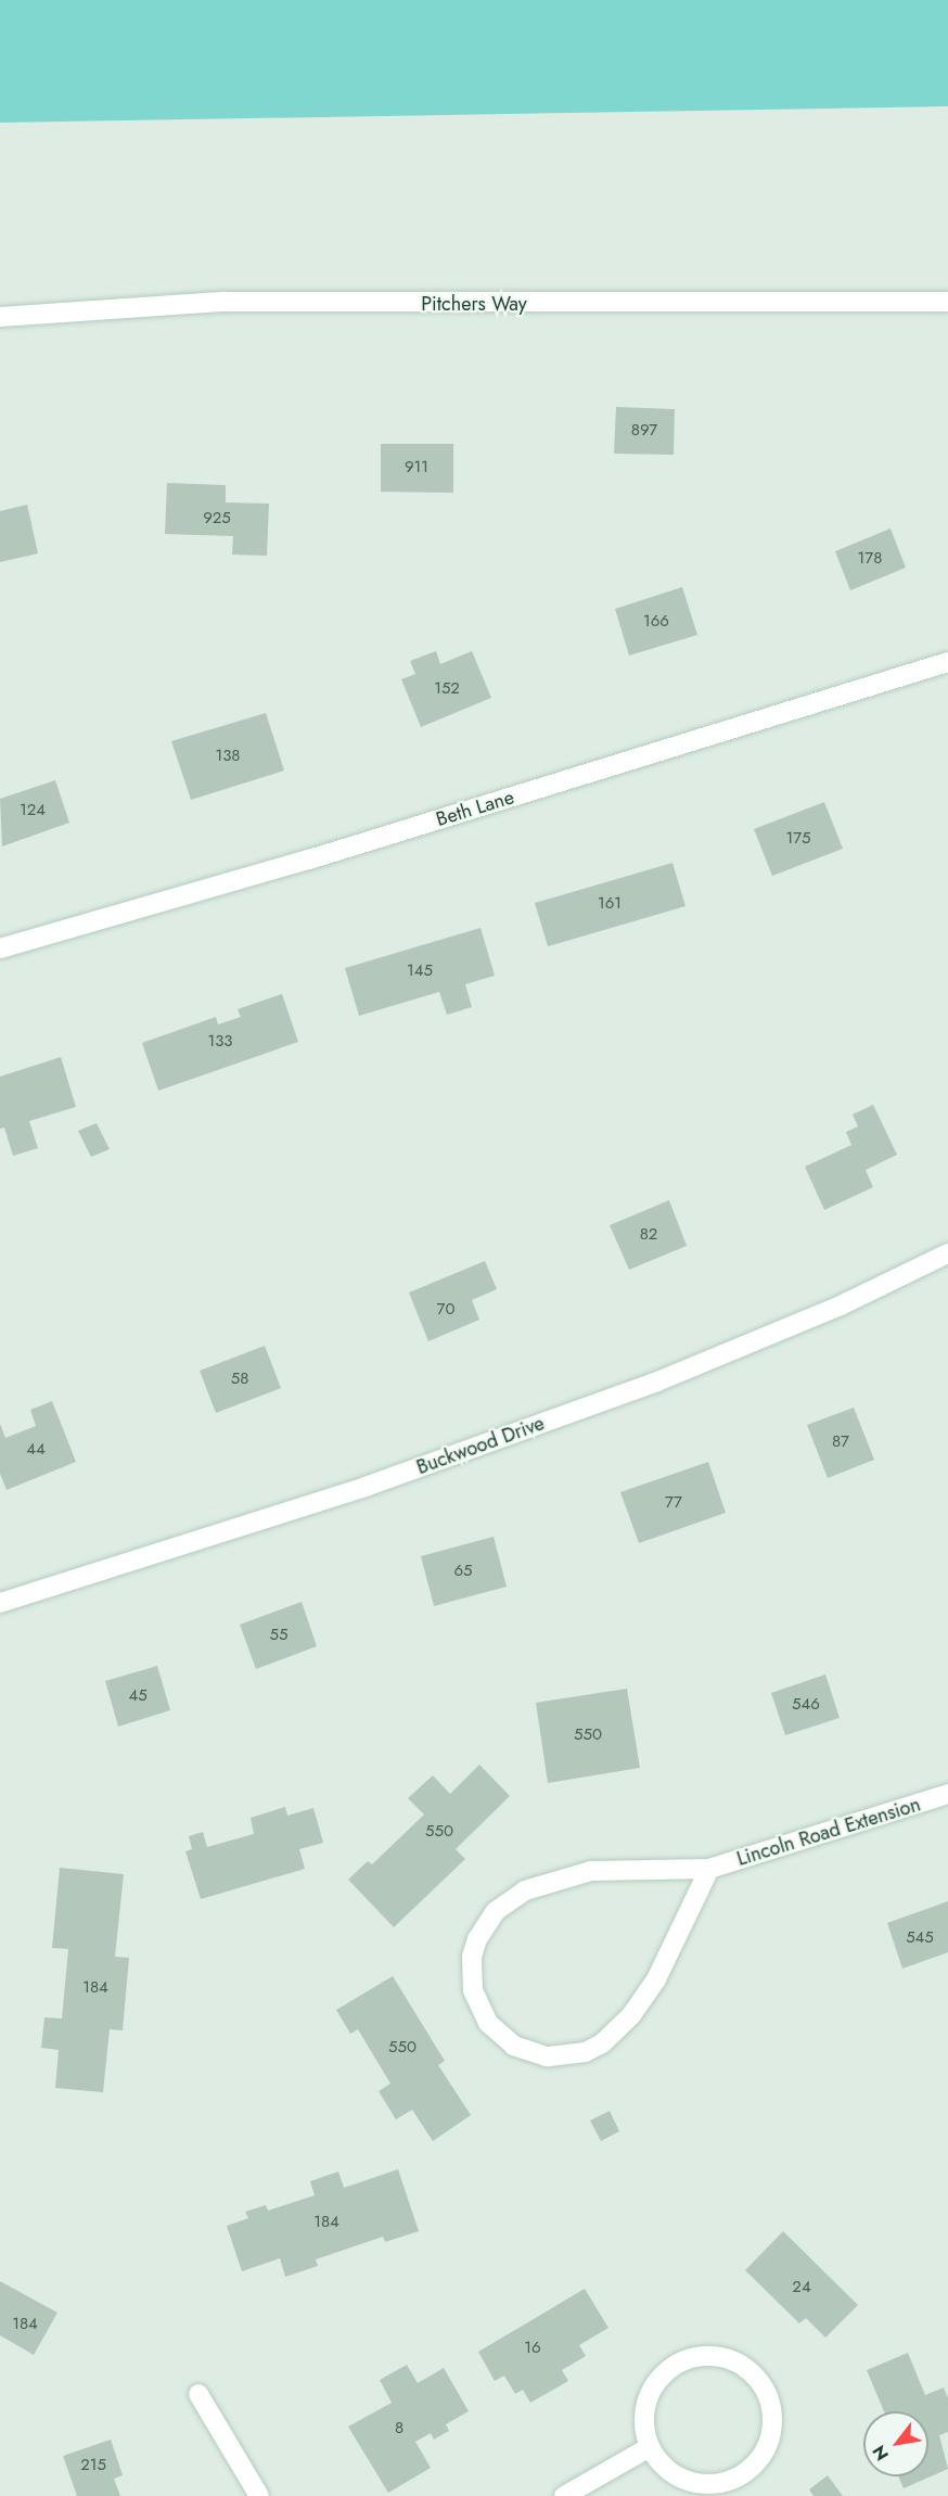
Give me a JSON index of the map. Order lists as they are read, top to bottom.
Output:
{
  "streets": {
    "street": [
      "Pitchers Way",
      "Beth Lane",
      "Buckwood Drive",
      "Lincoln Road Extension"
    ]
  },
  "house_numbers": [
    "897",
    "911",
    "925",
    "178",
    "166",
    "152",
    "138",
    "124",
    "175",
    "161",
    "145",
    "133",
    "82",
    "70",
    "58",
    "87",
    "44",
    "77",
    "65",
    "55",
    "45",
    "546",
    "550",
    "550",
    "545",
    "184",
    "550",
    "184",
    "24",
    "184",
    "16",
    "8",
    "215"
  ],
  "north": "bottom left"
}
